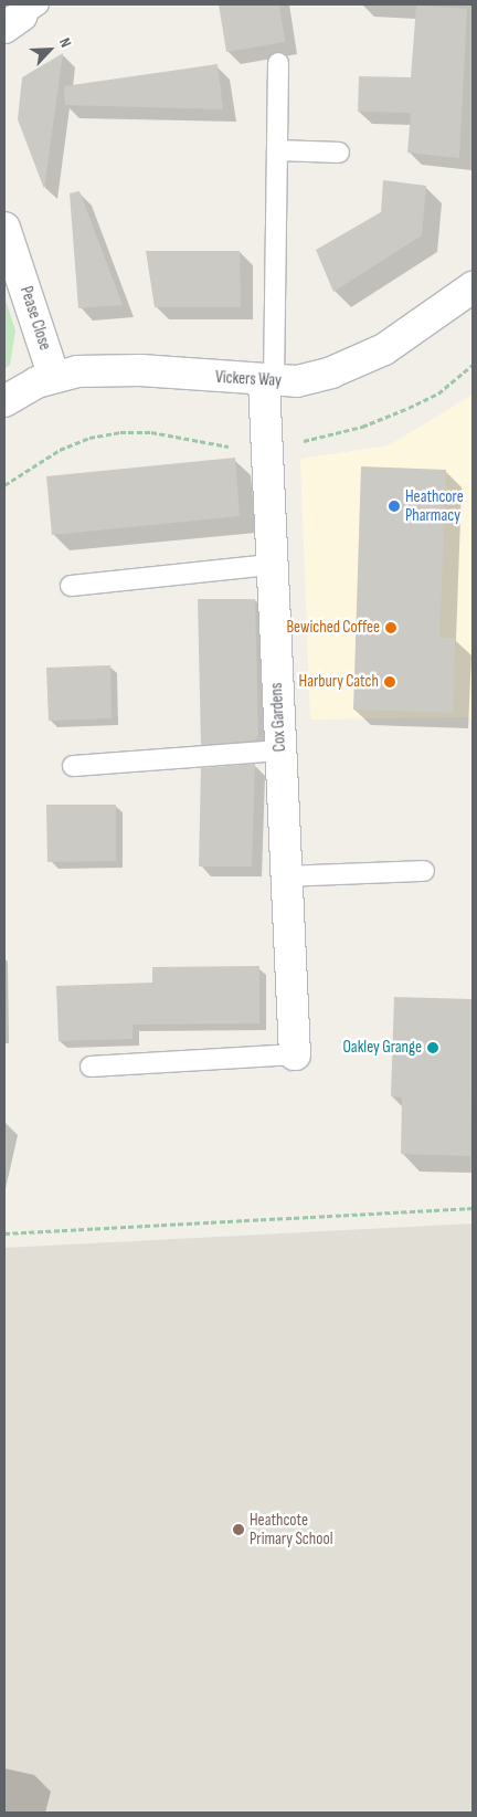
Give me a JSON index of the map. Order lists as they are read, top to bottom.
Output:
{
  "streets": {
    "street": ["Pease Close", "Vickers Way", "Cox Gardens"]
  },
  "crossings": [
    ["Pease Close", "Vickers Way"],
    ["Vickers Way", "Cox Gardens"]
  ],
  "places": [
    "Heathcore Pharmacy",
    "Bewiched Coffee",
    "Harbury Catch",
    "Oakley Grange",
    "Heathcote Primary School"
  ],
  "north": "top right"
}
